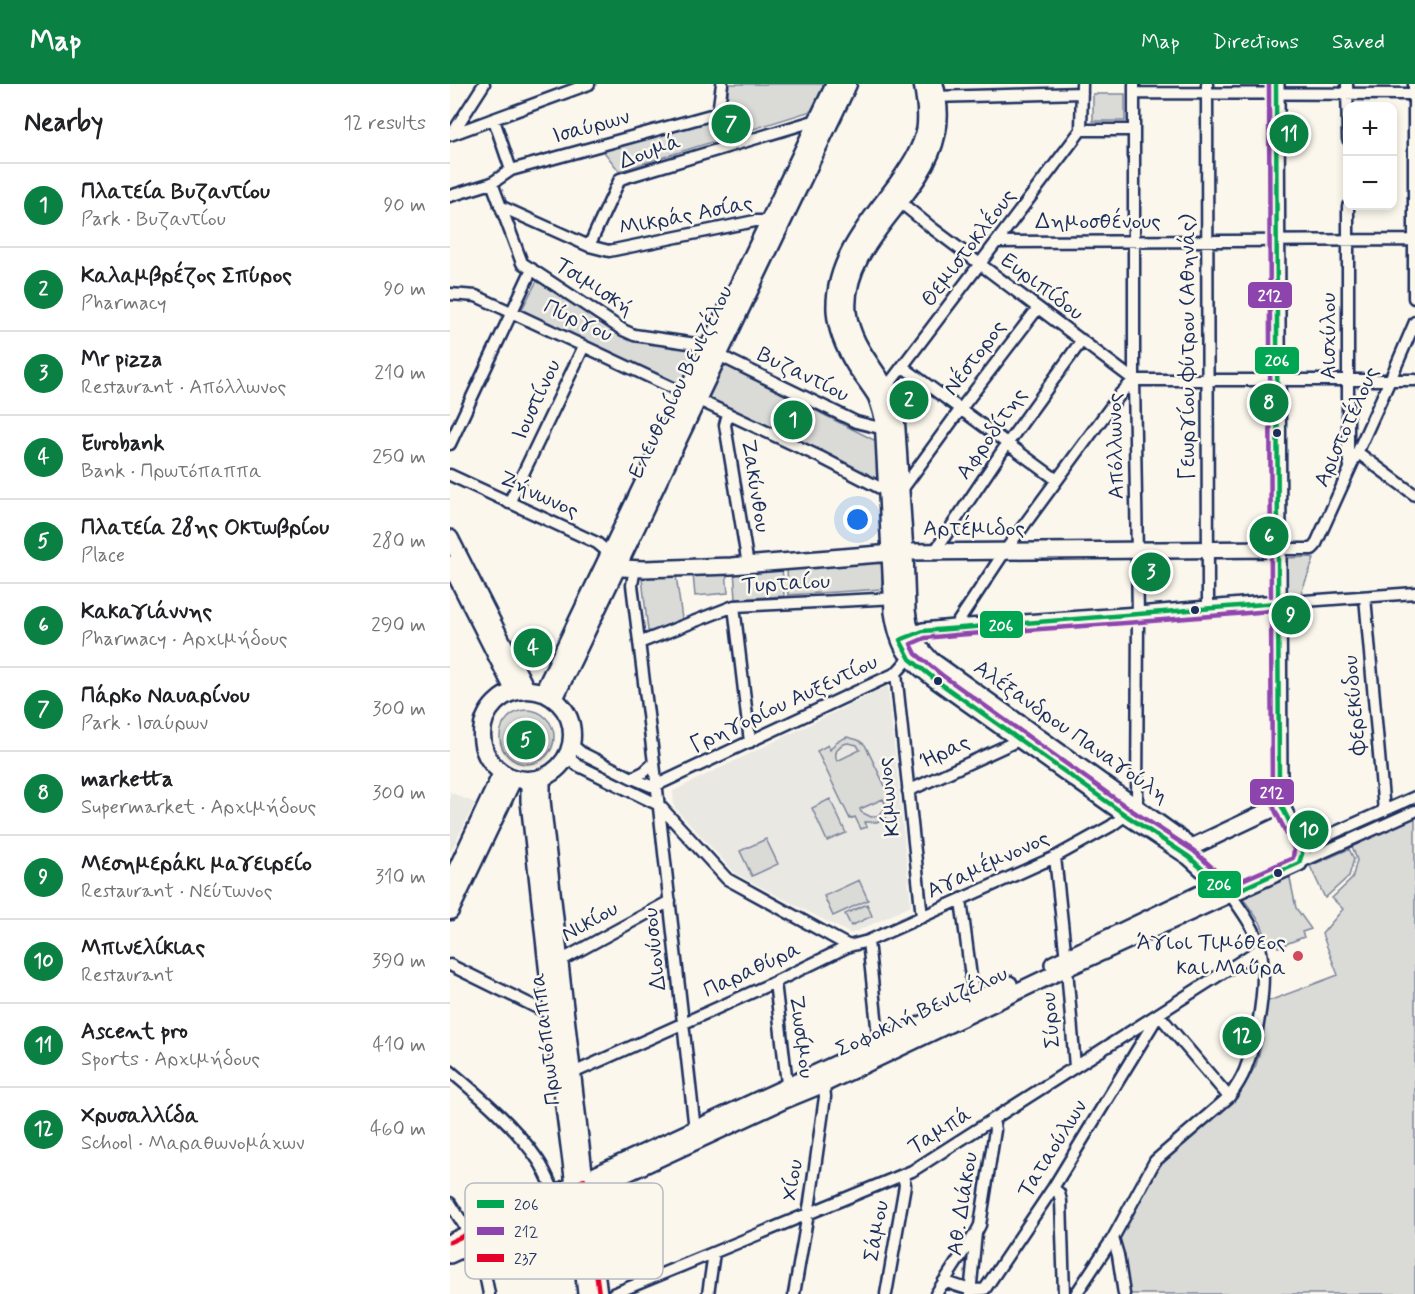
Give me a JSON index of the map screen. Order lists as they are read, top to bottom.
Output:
{
  "streets": {
    "main road": ["Ελευθερίου Βενιζέλου"],
    "street": [
      "Ισαύρων",
      "Δουμά",
      "Μικράς Ασίας",
      "Δημοσθένους",
      "Θεμιστοκλέους",
      "Τσιμισκή",
      "Ευριπίδου",
      "Πύργου",
      "Αισχύλου",
      "Γεωργίου Φύτρου (Αθηνάς)",
      "Νέστορος",
      "Βυζαντίου",
      "Ιουστίνου",
      "Αριστοτέλους",
      "Αφροδίτης",
      "Απόλλωνος",
      "Ζακύνθου",
      "Ζήνωνος",
      "Αρτέμιδος",
      "Τυρταίου",
      "Γρηγορίου Αυξεντίου",
      "Φερεκύδου",
      "Αλέξανδρου Παναγούλη",
      "Ήρας",
      "Κίμωνος",
      "Αγαμέμνονος",
      "Νικίου",
      "Διονύσου",
      "Παραθύρα",
      "Σοφοκλή Βενιζέλου",
      "Σύρου",
      "Ζωσίμου",
      "Πρωτόπαππα",
      "Ταμπά",
      "Ταταούλων",
      "Χίου",
      "Αθ. Διάκου",
      "Σάμου"
    ]
  },
  "crossings": [
    ["Δουμά", "Μικράς Ασίας"],
    ["Δουμά", "Ελευθερίου Βενιζέλου"],
    ["Μικράς Ασίας", "Ελευθερίου Βενιζέλου"],
    ["Δημοσθένους", "Θεμιστοκλέους"],
    ["Δημοσθένους", "Αισχύλου"],
    ["Δημοσθένους", "Γεωργίου Φύτρου (Αθηνάς)"],
    ["Δημοσθένους", "Απόλλωνος"],
    ["Θεμιστοκλέους", "Ευριπίδου"],
    ["Θεμιστοκλέους", "Αλέξανδρου Παναγούλη"],
    ["Τσιμισκή", "Βυζαντίου"],
    ["Τσιμισκή", "Ελευθερίου Βενιζέλου"],
    ["Ευριπίδου", "Νέστορος"],
    ["Ευριπίδου", "Αφροδίτης"],
    ["Ευριπίδου", "Απόλλωνος"],
    ["Ευριπίδου", "Αλέξανδρου Παναγούλη"],
    ["Πύργου", "Ελευθερίου Βενιζέλου"],
    ["Πύργου", "Ιουστίνου"],
    ["Αισχύλου", "Αριστοτέλους"],
    ["Γεωργίου Φύτρου (Αθηνάς)", "Αρτέμιδος"],
    ["Νέστορος", "Αλέξανδρου Παναγούλη"],
    ["Βυζαντίου", "Ελευθερίου Βενιζέλου"],
    ["Βυζαντίου", "Αλέξανδρου Παναγούλη"],
    ["Ελευθερίου Βενιζέλου", "Ζήνωνος"],
    ["Ελευθερίου Βενιζέλου", "Αρτέμιδος"],
    ["Ελευθερίου Βενιζέλου", "Διονύσου"],
    ["Ελευθερίου Βενιζέλου", "Πρωτόπαππα"],
    ["Ιουστίνου", "Ζήνωνος"],
    ["Αριστοτέλους", "Αρτέμιδος"],
    ["Αφροδίτης", "Αρτέμιδος"],
    ["Απόλλωνος", "Αρτέμιδος"],
    ["Απόλλωνος", "Αλέξανδρου Παναγούλη"],
    ["Απόλλωνος", "Αγαμέμνονος"],
    ["Ζακύνθου", "Αρτέμιδος"],
    ["Ζήνωνος", "Αρτέμιδος"],
    ["Ζήνωνος", "Διονύσου"],
    ["Αρτέμιδος", "Αλέξανδρου Παναγούλη"],
    ["Αρτέμιδος", "Διονύσου"],
    ["Τυρταίου", "Αλέξανδρου Παναγούλη"],
    ["Τυρταίου", "Διονύσου"],
    ["Γρηγορίου Αυξεντίου", "Αλέξανδρου Παναγούλη"],
    ["Γρηγορίου Αυξεντίου", "Κίμωνος"],
    ["Γρηγορίου Αυξεντίου", "Διονύσου"],
    ["Αλέξανδρου Παναγούλη", "Ήρας"],
    ["Αλέξανδρου Παναγούλη", "Αγαμέμνονος"],
    ["Αλέξανδρου Παναγούλη", "Σοφοκλή Βενιζέλου"],
    ["Ήρας", "Κίμωνος"],
    ["Κίμωνος", "Αγαμέμνονος"],
    ["Αγαμέμνονος", "Παραθύρα"],
    ["Αγαμέμνονος", "Σύρου"],
    ["Νικίου", "Διονύσου"],
    ["Νικίου", "Πρωτόπαππα"],
    ["Διονύσου", "Παραθύρα"],
    ["Διονύσου", "Σοφοκλή Βενιζέλου"],
    ["Παραθύρα", "Ζωσίμου"],
    ["Παραθύρα", "Πρωτόπαππα"],
    ["Σοφοκλή Βενιζέλου", "Σύρου"],
    ["Σοφοκλή Βενιζέλου", "Ζωσίμου"],
    ["Σοφοκλή Βενιζέλου", "Χίου"],
    ["Σύρου", "Ταμπά"],
    ["Ταμπά", "Ταταούλων"],
    ["Ταμπά", "Χίου"],
    ["Ταμπά", "Αθ. Διάκου"],
    ["Ταμπά", "Σάμου"],
    ["Ταταούλων", "Αθ. Διάκου"]
  ],
  "places": ["Άγιοι Τιμόθεος και Μαύρα"],
  "lines": ["transit line 206", "transit line 212", "transit line 237"],
  "legend": ["206", "212", "237"],
  "page": {
    "header": "Map",
    "nav": ["Map", "Directions", "Saved"],
    "heading": ["Nearby", "12 results"],
    "map_buttons": ["+", "−"],
    "pins": [
      "7",
      "11",
      "2",
      "8",
      "1",
      "6",
      "3",
      "9",
      "4",
      "5",
      "10",
      "12"
    ],
    "list": [
      {
        "mark": "1",
        "name": "Πλατεία Βυζαντίου",
        "note": "Park · Βυζαντίου",
        "value": "90 m"
      },
      {
        "mark": "2",
        "name": "Καλαμβρέζος Σπύρος",
        "note": "Pharmacy",
        "value": "90 m"
      },
      {
        "mark": "3",
        "name": "Mr pizza",
        "note": "Restaurant · Απόλλωνος",
        "value": "210 m"
      },
      {
        "mark": "4",
        "name": "Eurobank",
        "note": "Bank · Πρωτόπαππα",
        "value": "250 m"
      },
      {
        "mark": "5",
        "name": "Πλατεία 28ης Οκτωβρίου",
        "note": "Place",
        "value": "280 m"
      },
      {
        "mark": "6",
        "name": "Κακαγιάννης",
        "note": "Pharmacy · Αρχιμήδους",
        "value": "290 m"
      },
      {
        "mark": "7",
        "name": "Πάρκο Ναυαρίνου",
        "note": "Park · Ισαύρων",
        "value": "300 m"
      },
      {
        "mark": "8",
        "name": "marketta",
        "note": "Supermarket · Αρχιμήδους",
        "value": "300 m"
      },
      {
        "mark": "9",
        "name": "Μεσημεράκι μαγειρείο",
        "note": "Restaurant · Νεύτωνος",
        "value": "310 m"
      },
      {
        "mark": "10",
        "name": "Μπινελίκιας",
        "note": "Restaurant",
        "value": "390 m"
      },
      {
        "mark": "11",
        "name": "Ascent pro",
        "note": "Sports · Αρχιμήδους",
        "value": "410 m"
      },
      {
        "mark": "12",
        "name": "Χρυσαλλίδα",
        "note": "School · Μαραθωνομάχων",
        "value": "460 m"
      }
    ]
  }
}
